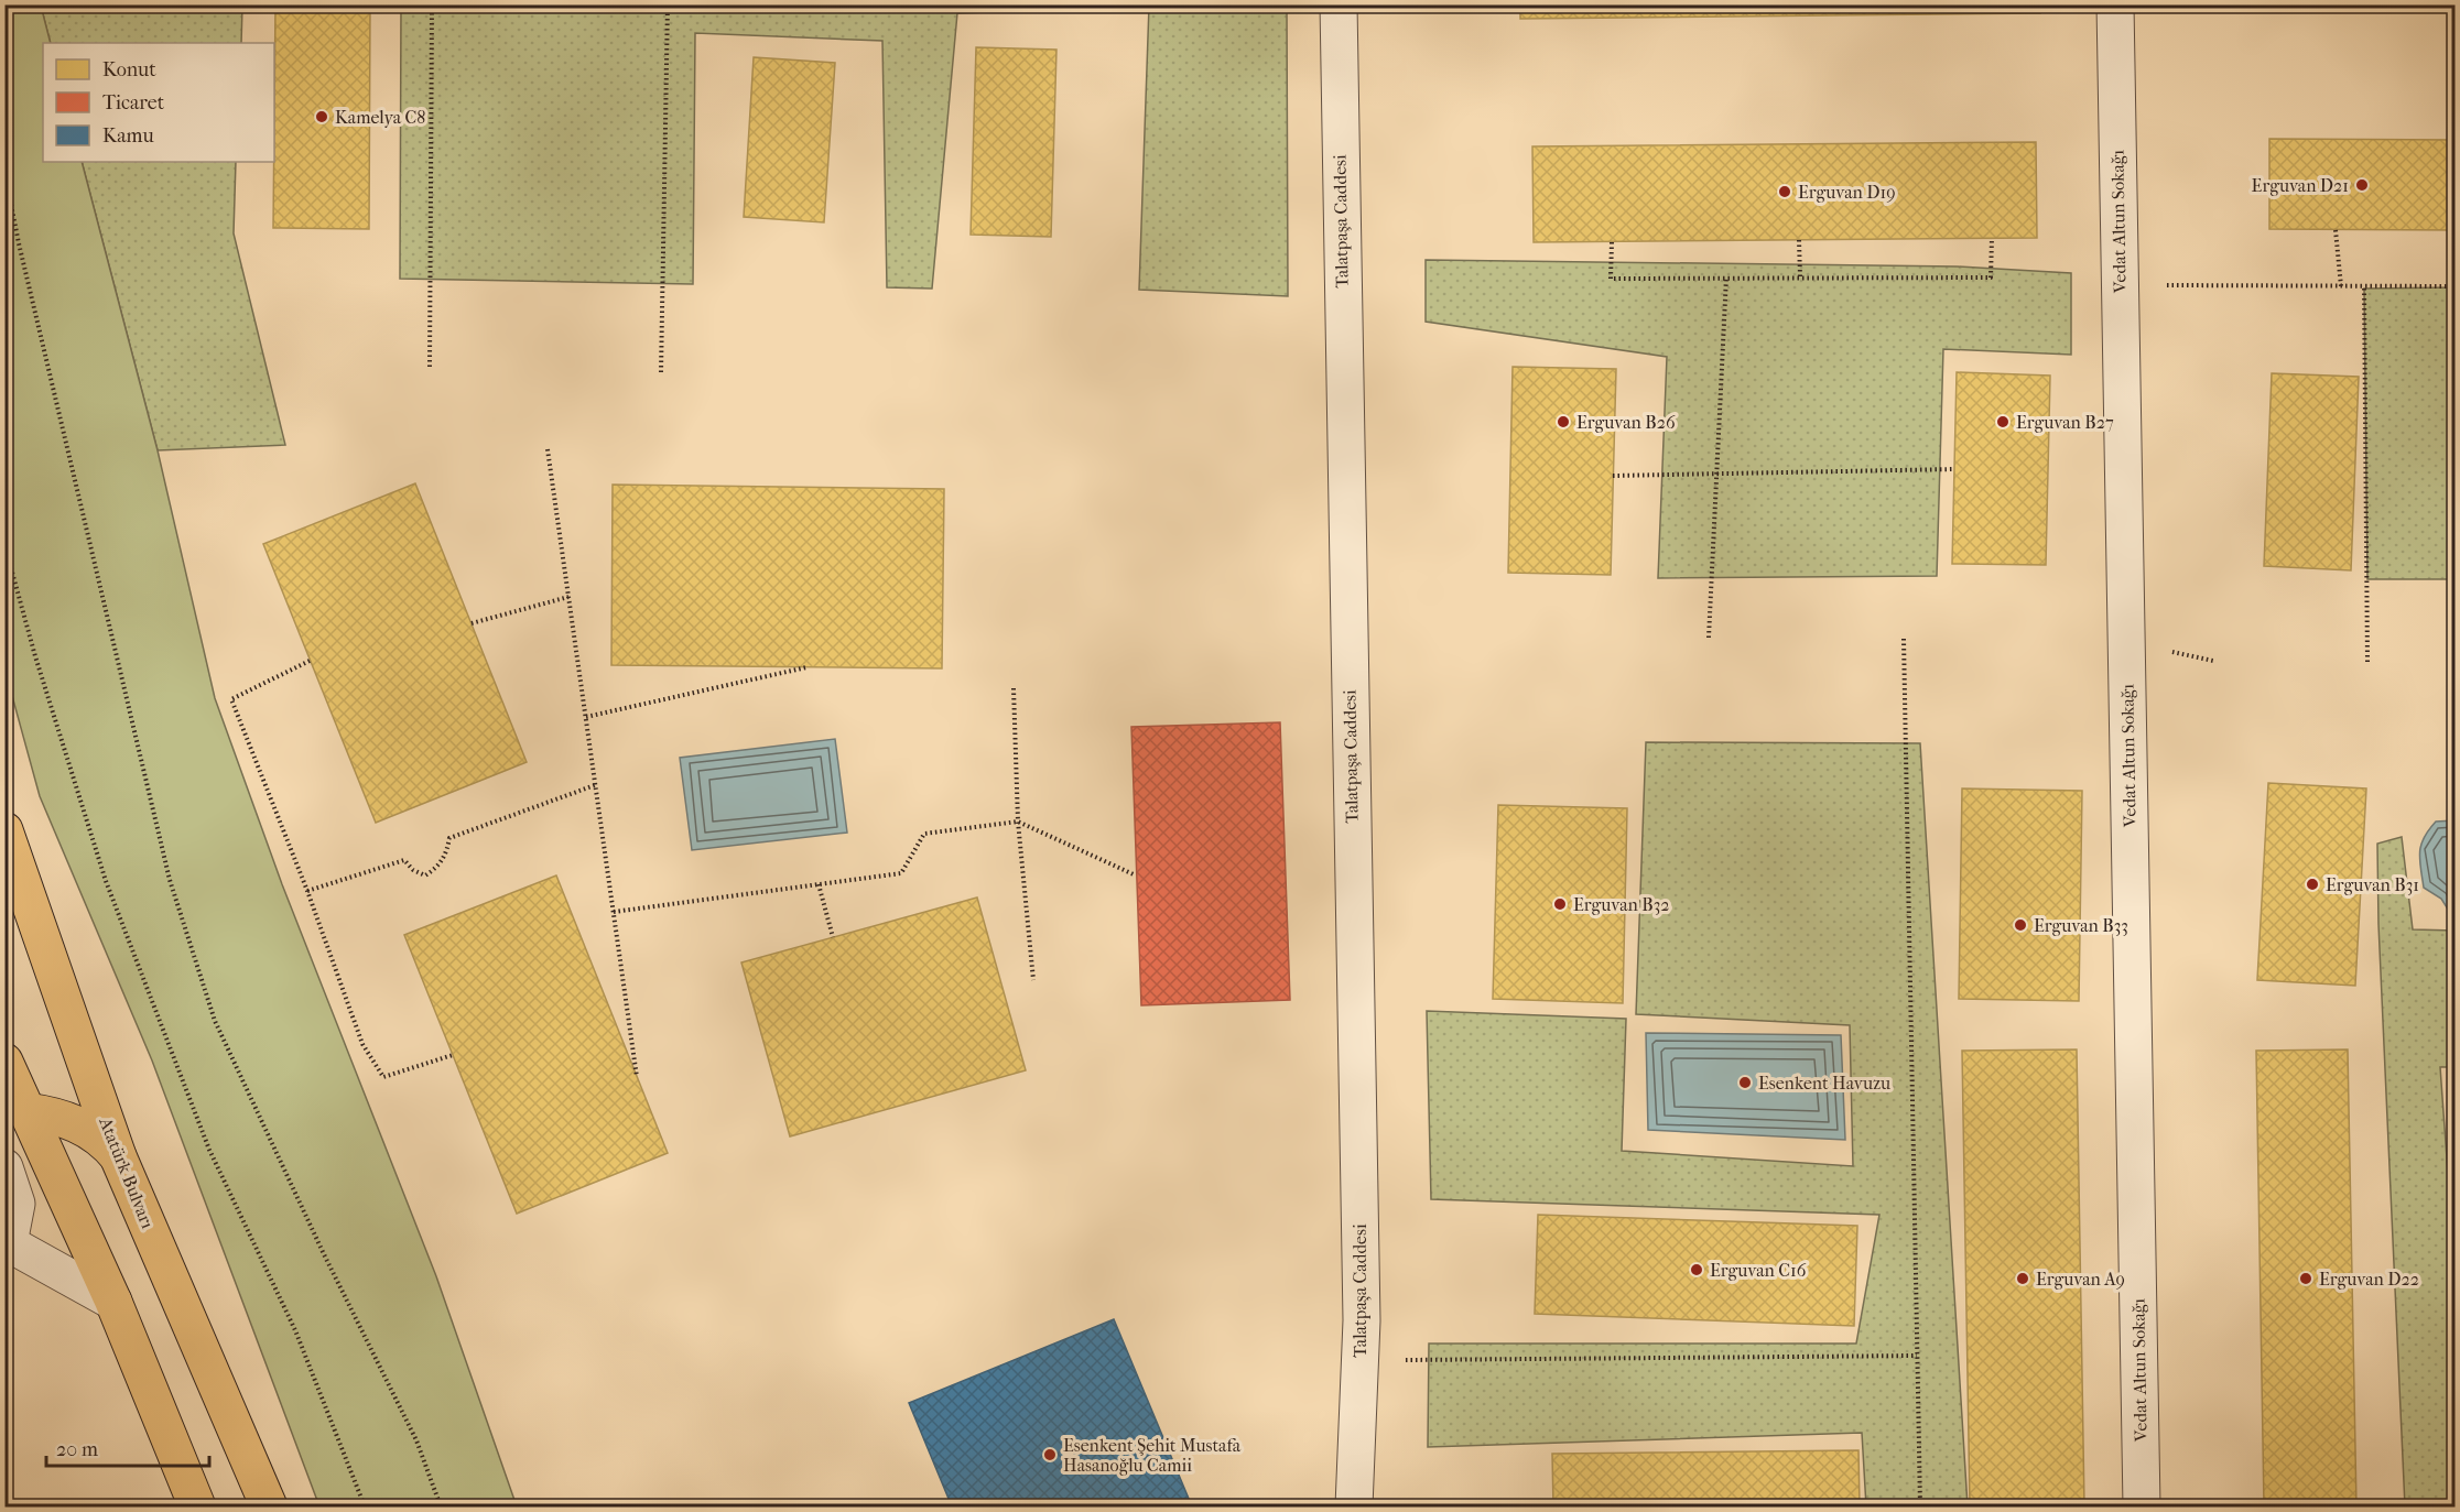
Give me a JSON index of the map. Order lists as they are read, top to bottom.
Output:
{
  "streets": {
    "main road": ["Atatürk Bulvarı"],
    "street": ["Talatpaşa Caddesi", "Vedat Altun Sokağı"]
  },
  "places": [
    "Kamelya C8",
    "Erguvan D21",
    "Erguvan D19",
    "Erguvan B26",
    "Erguvan B27",
    "Erguvan B31",
    "Erguvan B32",
    "Erguvan B33",
    "Esenkent Havuzu",
    "Erguvan C16",
    "Erguvan A9",
    "Erguvan D22",
    "Esenkent Şehit Mustafa Hasanoğlu Camii"
  ],
  "legend": ["Konut", "Ticaret", "Kamu"],
  "scale_bar": "20 m"
}
